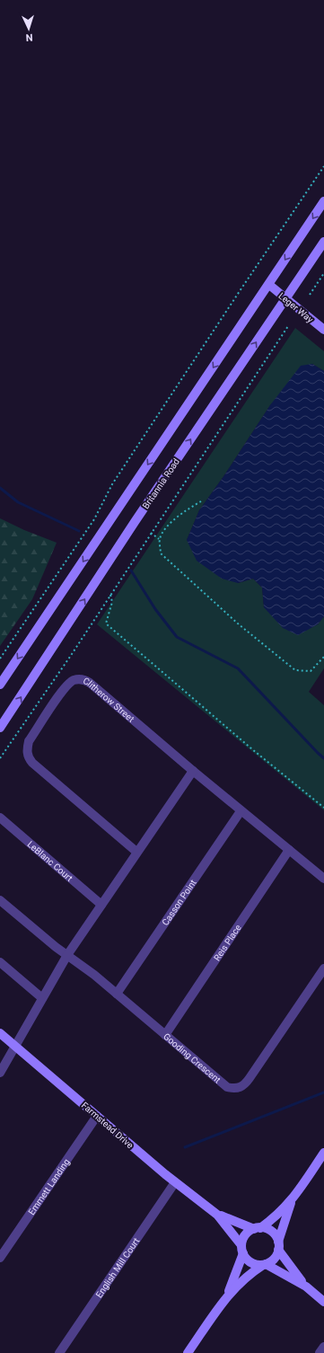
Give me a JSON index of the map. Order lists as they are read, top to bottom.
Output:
{
  "streets": {
    "main road": ["Leger Way", "Britannia Road", "Farmstead Drive"],
    "street": [
      "Clitherow Street",
      "LeBlanc Court",
      "Casson Point",
      "Reis Place",
      "Gooding Crescent",
      "Emmett Landing",
      "English Mill Court"
    ]
  },
  "crossings": [
    ["Leger Way", "Britannia Road"],
    ["Clitherow Street", "Casson Point"],
    ["Clitherow Street", "Reis Place"],
    ["Casson Point", "Gooding Crescent"],
    ["Reis Place", "Gooding Crescent"],
    ["Farmstead Drive", "Emmett Landing"],
    ["Farmstead Drive", "English Mill Court"]
  ],
  "north": "bottom"
}
